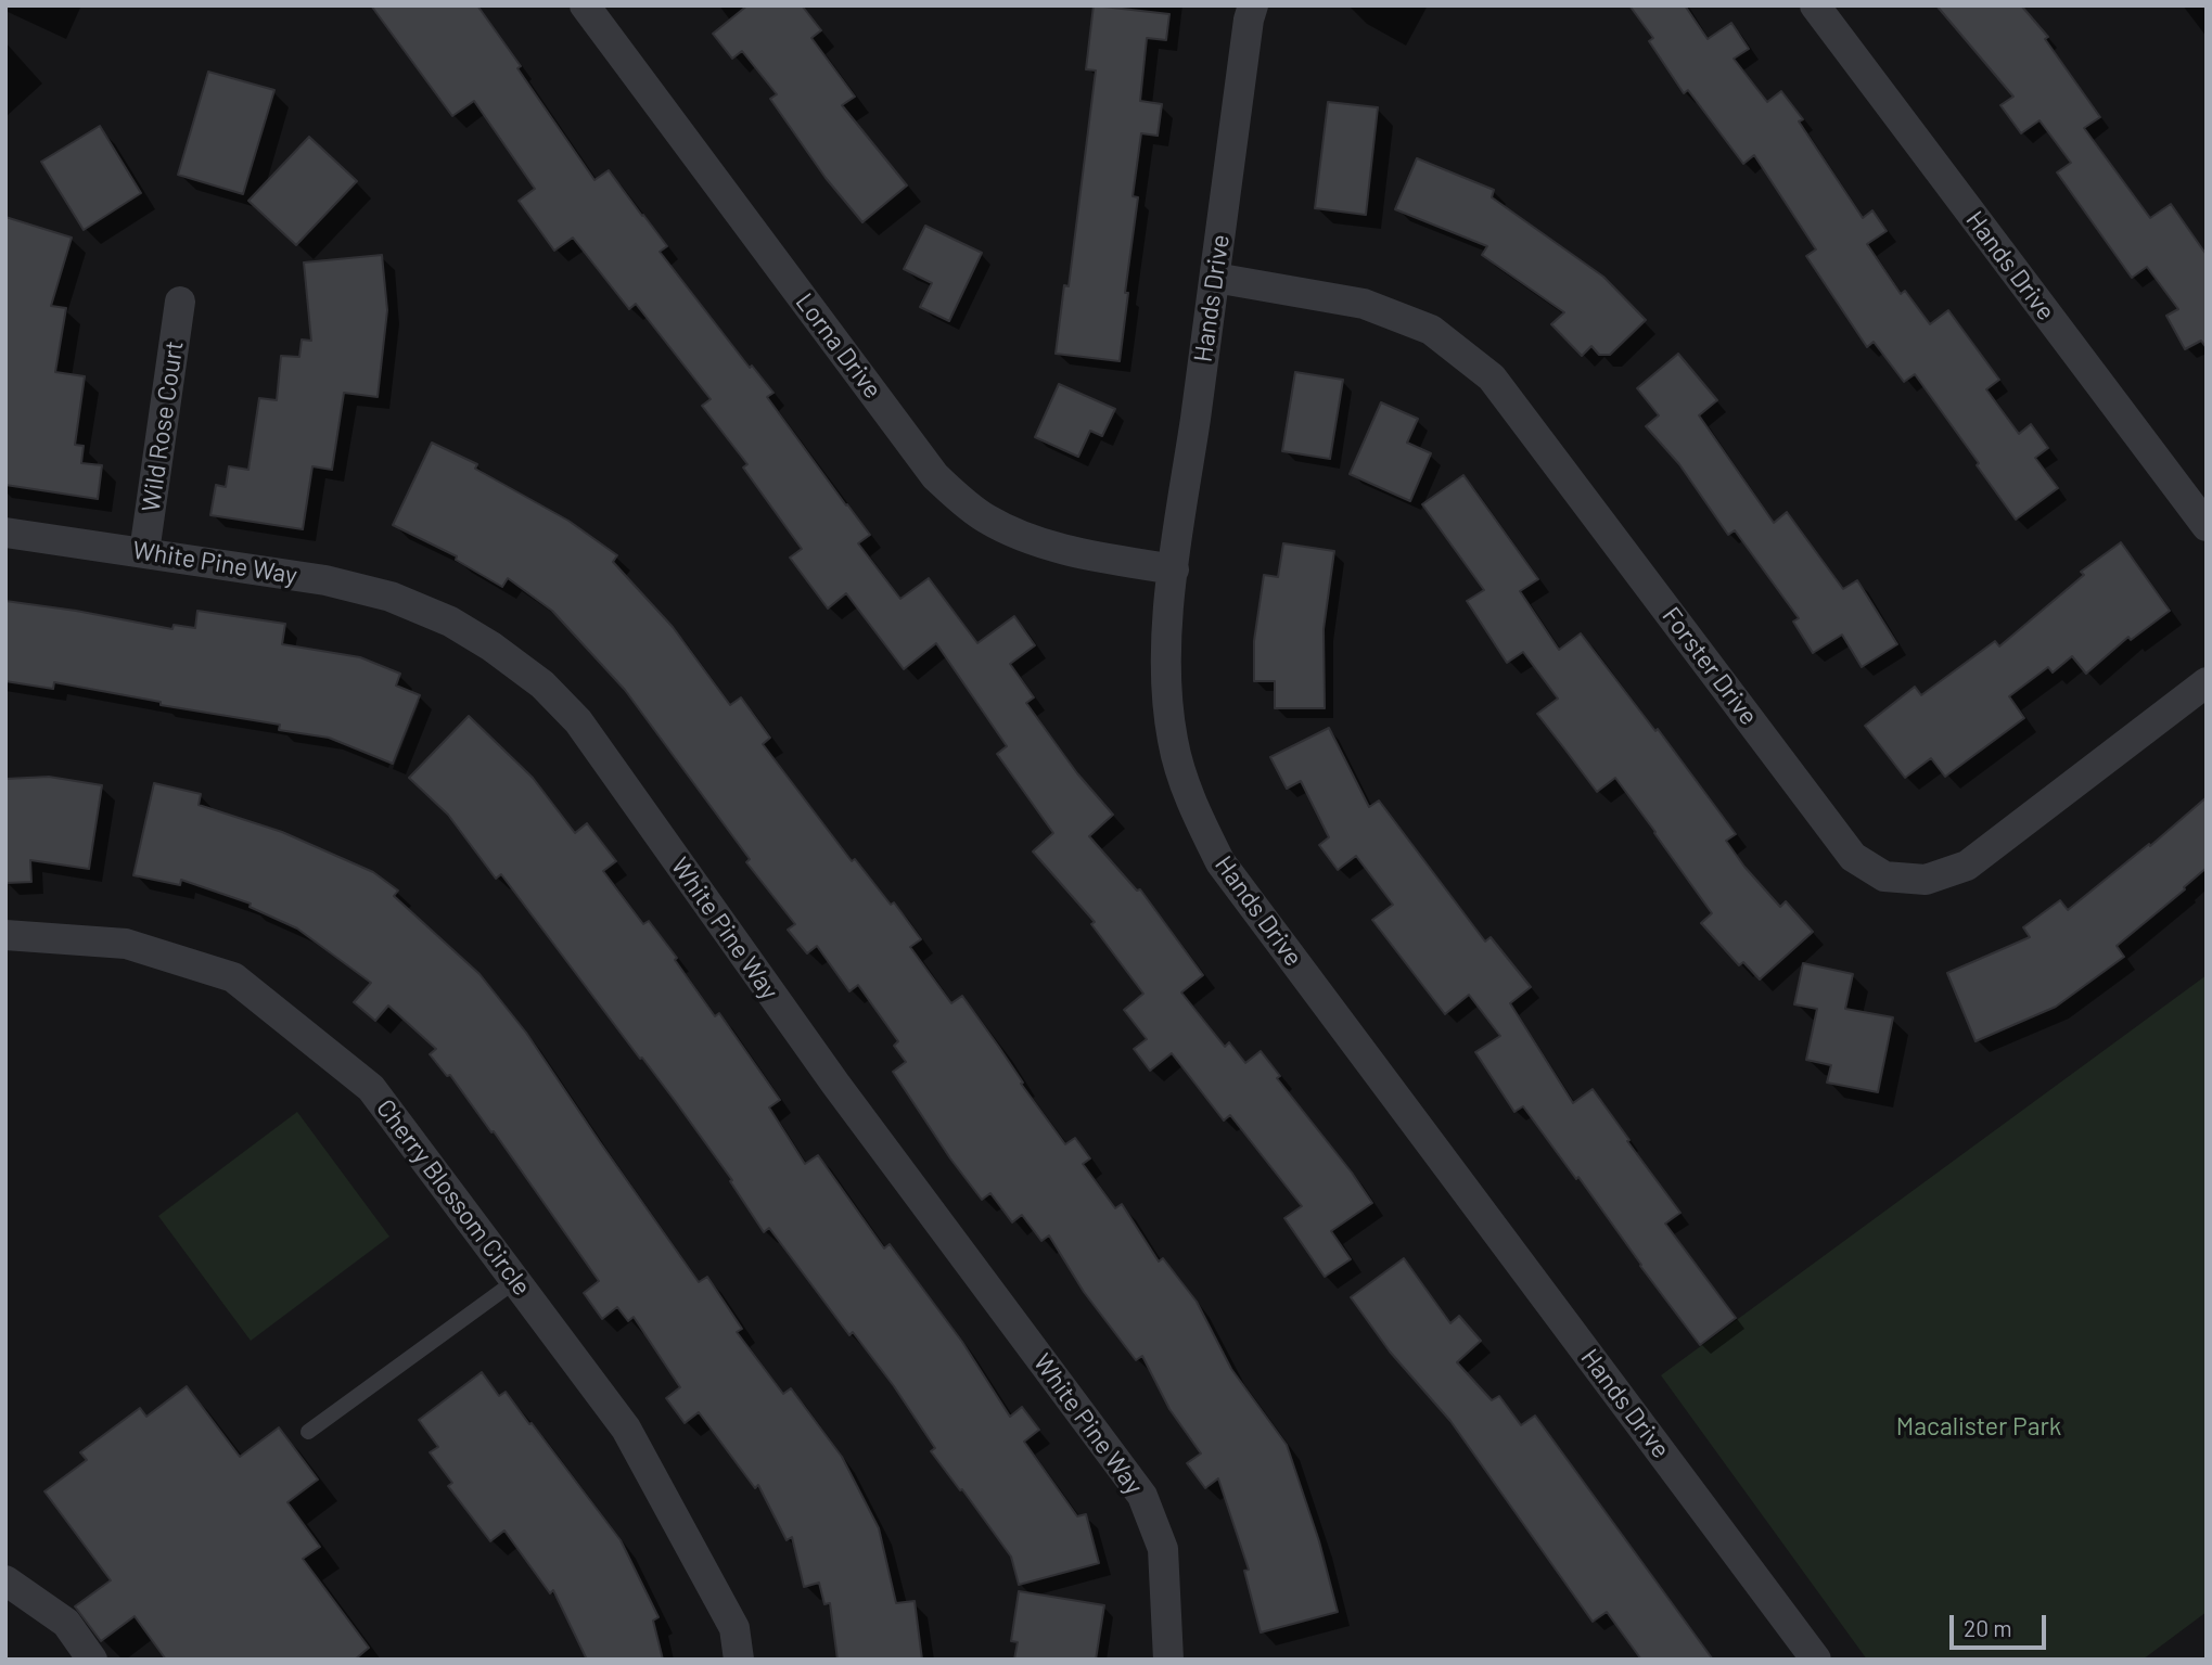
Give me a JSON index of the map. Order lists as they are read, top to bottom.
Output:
{
  "streets": {
    "street": [
      "Hands Drive",
      "Lorna Drive",
      "Wild Rose Court",
      "White Pine Way",
      "Forster Drive",
      "Cherry Blossom Circle"
    ]
  },
  "crossings": [
    ["Hands Drive", "Lorna Drive"],
    ["Hands Drive", "Forster Drive"],
    ["Wild Rose Court", "White Pine Way"]
  ],
  "parks": ["Macalister Park"],
  "scale_bar": "20 m"
}
